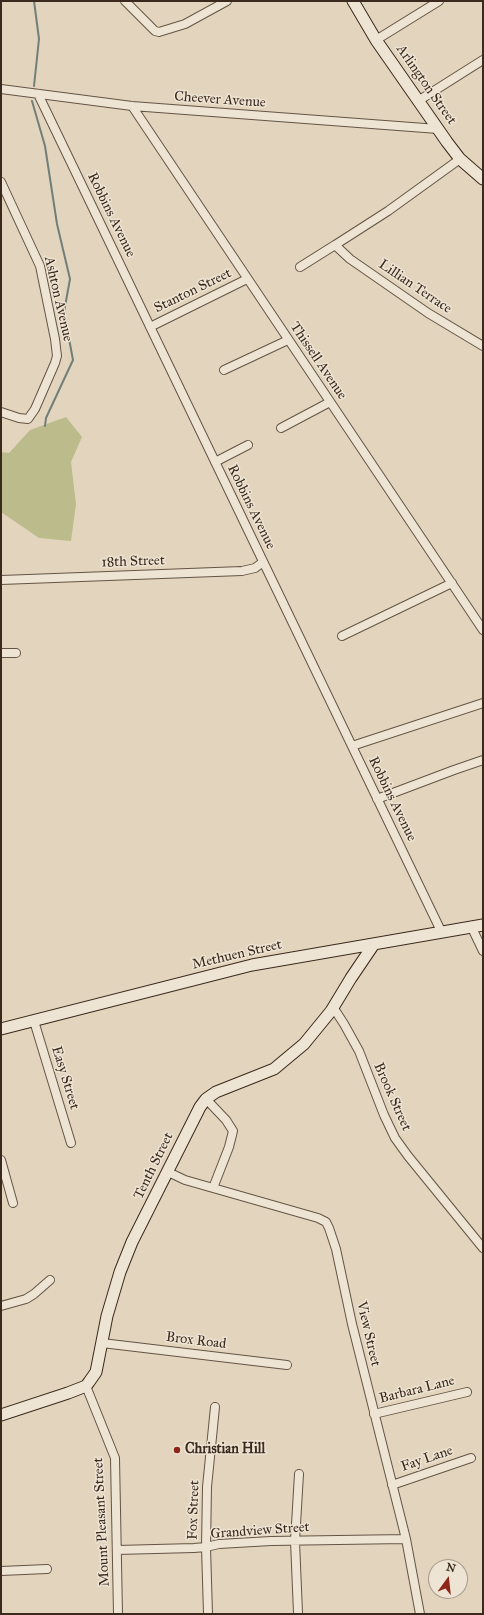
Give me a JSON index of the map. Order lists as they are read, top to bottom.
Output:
{
  "streets": {
    "street": [
      "Arlington Street",
      "Cheever Avenue",
      "Robbins Avenue",
      "Lillian Terrace",
      "Stanton Street",
      "Ashton Avenue",
      "Thissell Avenue",
      "18th Street",
      "Methuen Street",
      "Easy Street",
      "Brook Street",
      "Tenth Street",
      "View Street",
      "Brox Road",
      "Barbara Lane",
      "Fay Lane",
      "Fox Street",
      "Mount Pleasant Street",
      "Grandview Street"
    ]
  },
  "crossings": [
    ["Arlington Street", "Cheever Avenue"],
    ["Cheever Avenue", "Robbins Avenue"],
    ["Cheever Avenue", "Thissell Avenue"],
    ["Robbins Avenue", "Stanton Street"],
    ["Robbins Avenue", "18th Street"],
    ["Robbins Avenue", "Methuen Street"],
    ["Stanton Street", "Thissell Avenue"],
    ["Methuen Street", "Easy Street"],
    ["Methuen Street", "Tenth Street"],
    ["Brook Street", "Tenth Street"],
    ["Tenth Street", "View Street"],
    ["Tenth Street", "Brox Road"],
    ["Tenth Street", "Mount Pleasant Street"],
    ["View Street", "Barbara Lane"],
    ["View Street", "Fay Lane"],
    ["View Street", "Grandview Street"],
    ["Fox Street", "Grandview Street"],
    ["Mount Pleasant Street", "Grandview Street"]
  ],
  "places": ["Christian Hill"],
  "north": "top"
}
